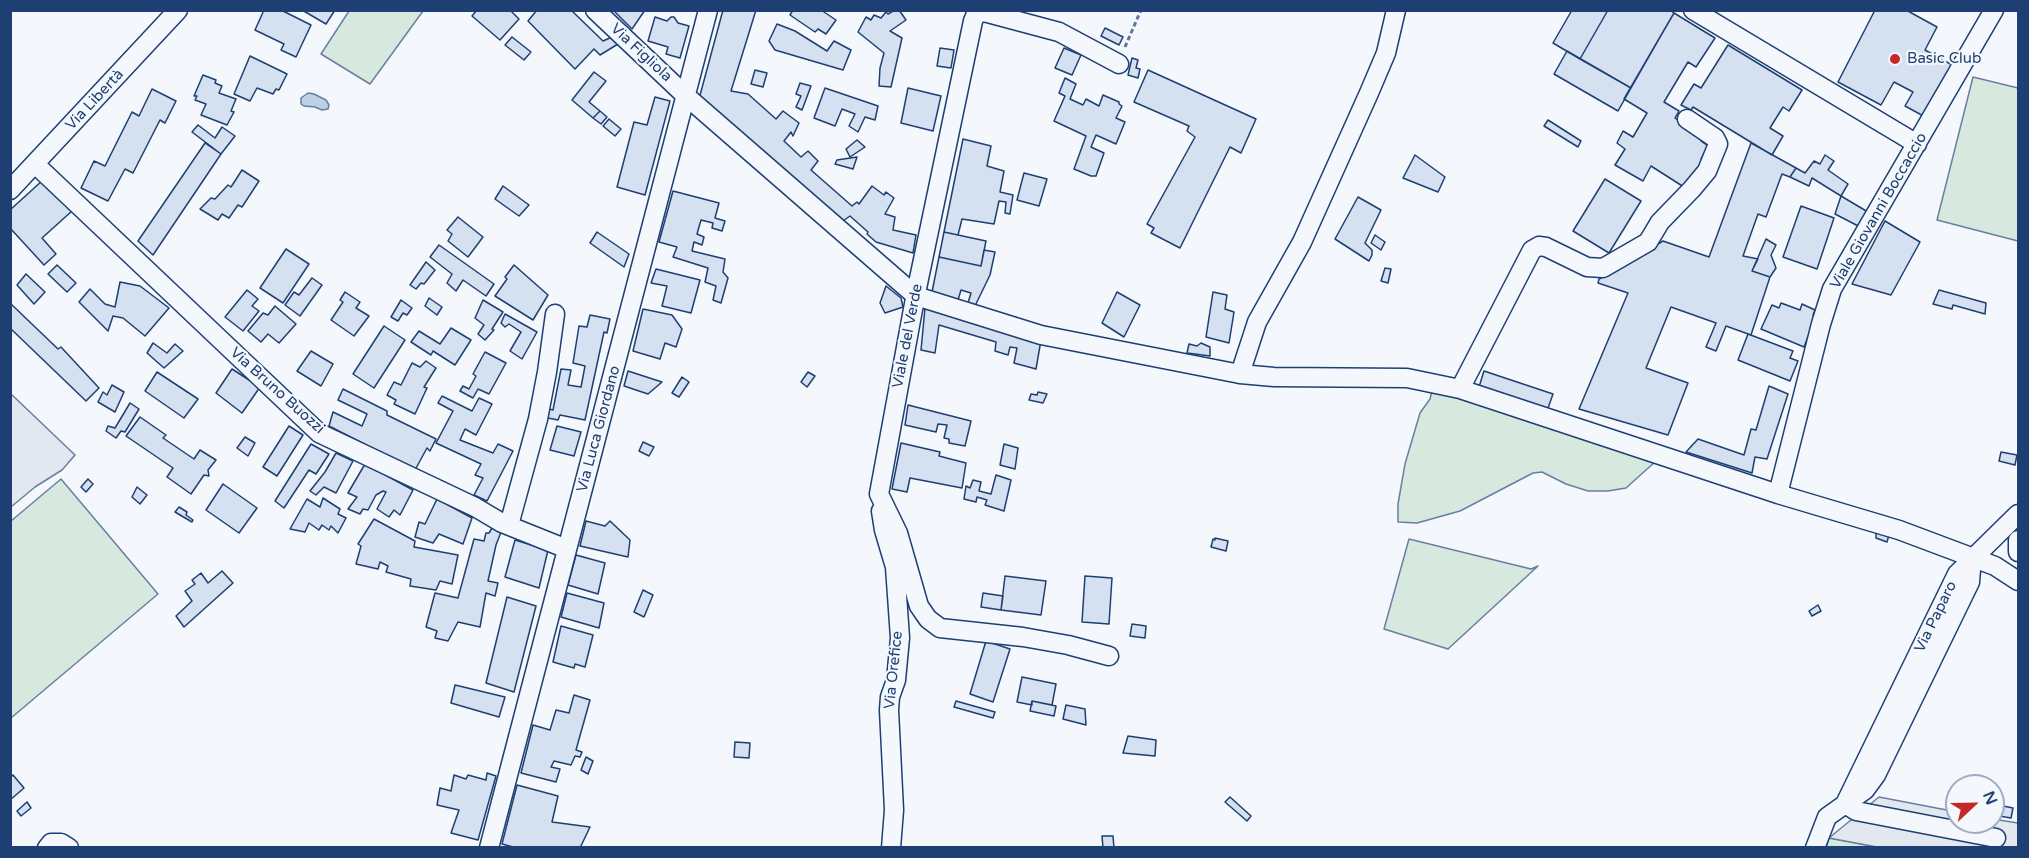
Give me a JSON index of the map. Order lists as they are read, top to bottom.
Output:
{
  "streets": {
    "street": [
      "Via Figliola",
      "Via Libertà",
      "Viale Giovanni Boccaccio",
      "Viale del Verde",
      "Via Bruno Buozzi",
      "Via Luca Giordano",
      "Via Paparo",
      "Via Orefice"
    ]
  },
  "crossings": [
    ["Via Figliola", "Viale del Verde"],
    ["Via Figliola", "Via Luca Giordano"],
    ["Via Libertà", "Via Bruno Buozzi"],
    ["Viale del Verde", "Via Orefice"],
    ["Via Bruno Buozzi", "Via Luca Giordano"]
  ],
  "places": ["Basic Club"],
  "north": "right"
}
